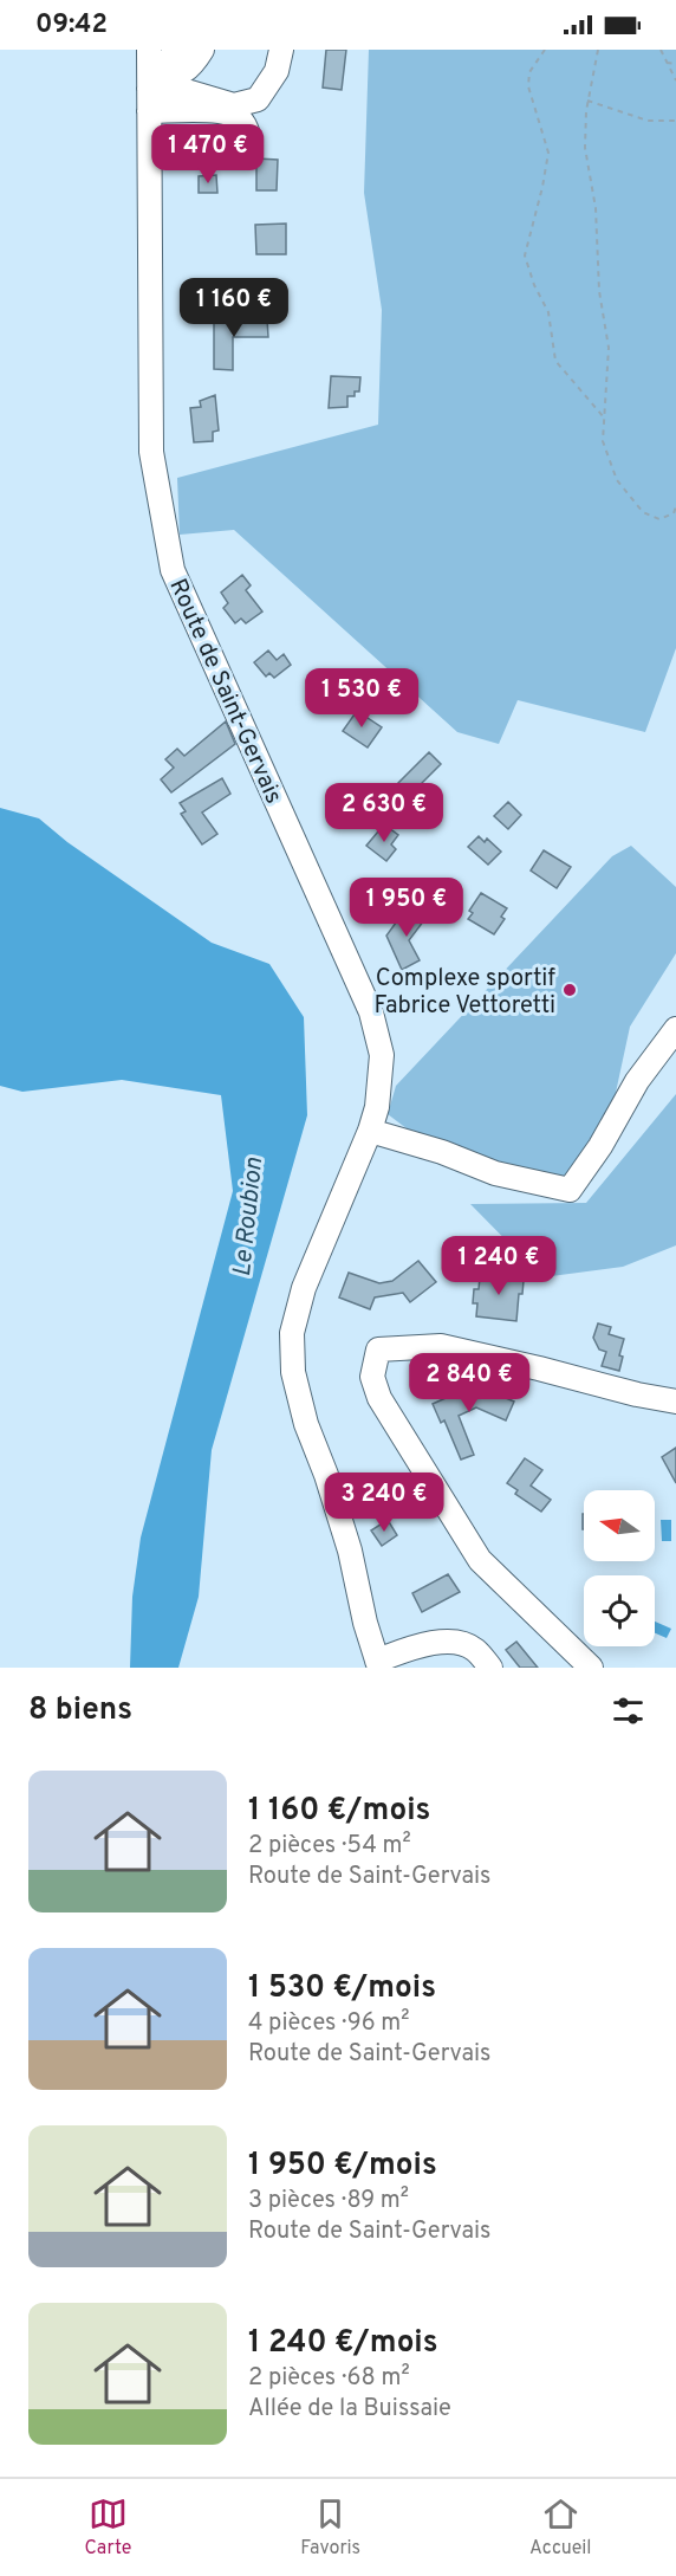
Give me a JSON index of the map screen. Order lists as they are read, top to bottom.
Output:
{
  "streets": {
    "street": ["Route de Saint-Gervais"]
  },
  "water": ["Le Roubion"],
  "places": ["Complexe sportif Fabrice Vettoretti"],
  "north": "left",
  "page": {
    "status": "09:42",
    "price": [
      "1 470 €",
      "1 160 €",
      "1 530 €",
      "2 630 €",
      "1 950 €",
      "1 240 €",
      "2 840 €",
      "3 240 €"
    ],
    "heading": "8 biens",
    "list": [
      {
        "name": "1 160 €/mois",
        "note": "2 pièces · 54 m² · Route de Saint-Gervais"
      },
      {
        "name": "1 530 €/mois",
        "note": "4 pièces · 96 m² · Route de Saint-Gervais"
      },
      {
        "name": "1 950 €/mois",
        "note": "3 pièces · 89 m² · Route de Saint-Gervais"
      },
      {
        "name": "1 240 €/mois",
        "note": "2 pièces · 68 m² · Allée de la Buissaie"
      }
    ],
    "tabs": ["Carte", "Favoris", "Accueil"]
  }
}
